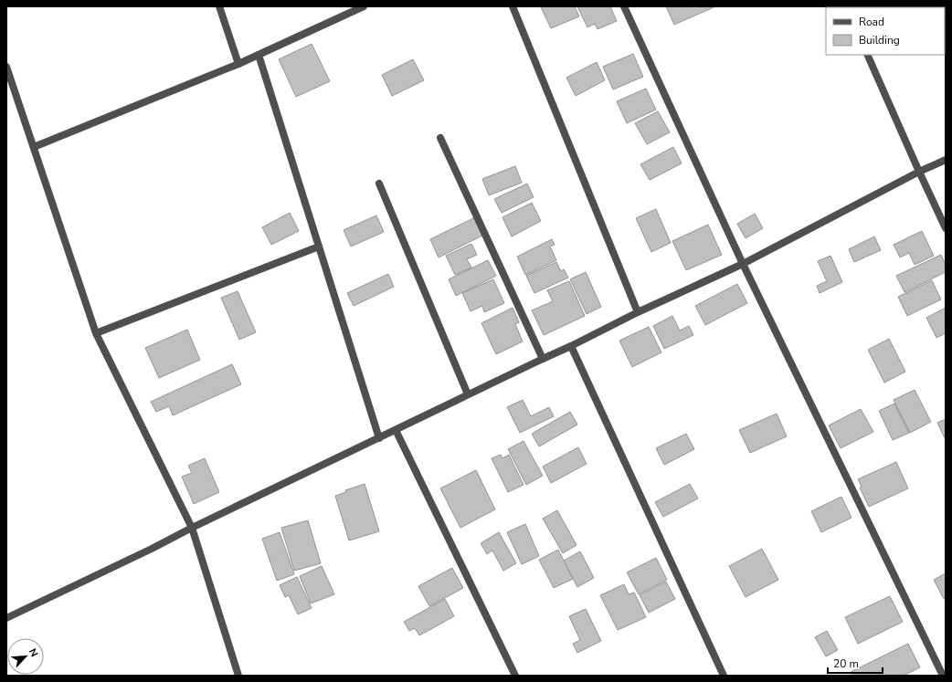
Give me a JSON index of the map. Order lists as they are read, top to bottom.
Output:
{
  "legend": ["Road", "Building"],
  "scale_bar": "20 m",
  "north": "top right"
}
